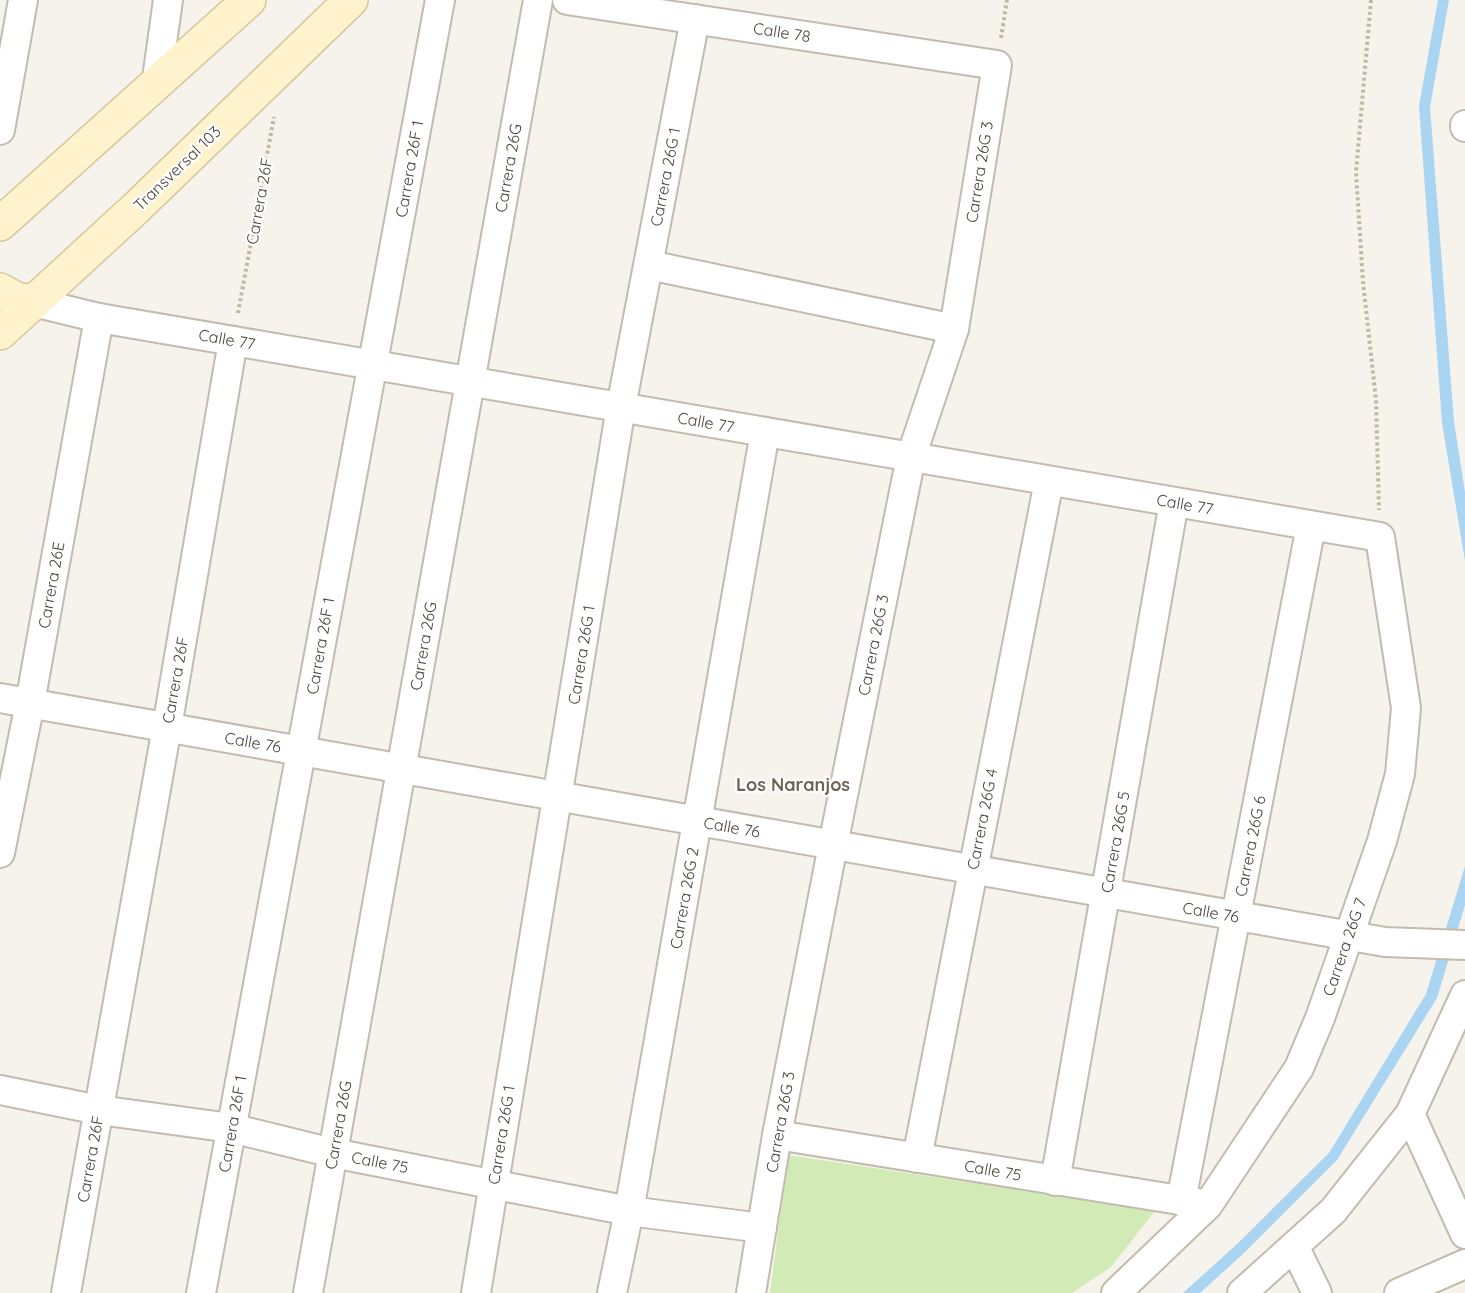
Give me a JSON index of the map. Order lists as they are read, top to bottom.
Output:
{
  "streets": {
    "street": [
      "Calle 78",
      "Transversal 103",
      "Carrera 26G",
      "Carrera 26F 1",
      "Carrera 26G 3",
      "Carrera 26G 1",
      "Carrera 26F",
      "Calle 77",
      "Carrera 26E",
      "Calle 76",
      "Carrera 26G 4",
      "Carrera 26G 5",
      "Carrera 26G 6",
      "Carrera 26G 2",
      "Carrera 26G 7",
      "Calle 75"
    ]
  },
  "crossings": [
    ["Calle 78", "Carrera 26G 3"],
    ["Calle 78", "Carrera 26G 1"],
    ["Transversal 103", "Calle 77"],
    ["Carrera 26G", "Calle 77"],
    ["Carrera 26G", "Calle 76"],
    ["Carrera 26G", "Calle 75"],
    ["Carrera 26F 1", "Calle 77"],
    ["Carrera 26F 1", "Calle 76"],
    ["Carrera 26F 1", "Calle 75"],
    ["Carrera 26G 3", "Calle 77"],
    ["Carrera 26G 3", "Calle 76"],
    ["Carrera 26G 3", "Calle 75"],
    ["Carrera 26G 1", "Calle 77"],
    ["Carrera 26G 1", "Calle 76"],
    ["Carrera 26G 1", "Calle 75"],
    ["Carrera 26F", "Calle 77"],
    ["Carrera 26F", "Calle 76"],
    ["Carrera 26F", "Calle 75"],
    ["Calle 77", "Carrera 26E"],
    ["Calle 77", "Carrera 26G 4"],
    ["Calle 77", "Carrera 26G 5"],
    ["Calle 77", "Carrera 26G 6"],
    ["Calle 77", "Carrera 26G 2"],
    ["Calle 77", "Carrera 26G 7"],
    ["Carrera 26E", "Calle 76"],
    ["Calle 76", "Carrera 26G 4"],
    ["Calle 76", "Carrera 26G 5"],
    ["Calle 76", "Carrera 26G 6"],
    ["Calle 76", "Carrera 26G 2"],
    ["Calle 76", "Carrera 26G 7"],
    ["Carrera 26G 4", "Calle 75"],
    ["Carrera 26G 5", "Calle 75"],
    ["Carrera 26G 6", "Carrera 26G 7"],
    ["Carrera 26G 6", "Calle 75"],
    ["Carrera 26G 2", "Calle 75"],
    ["Carrera 26G 7", "Calle 75"]
  ],
  "districts": ["Los Naranjos"]
}
